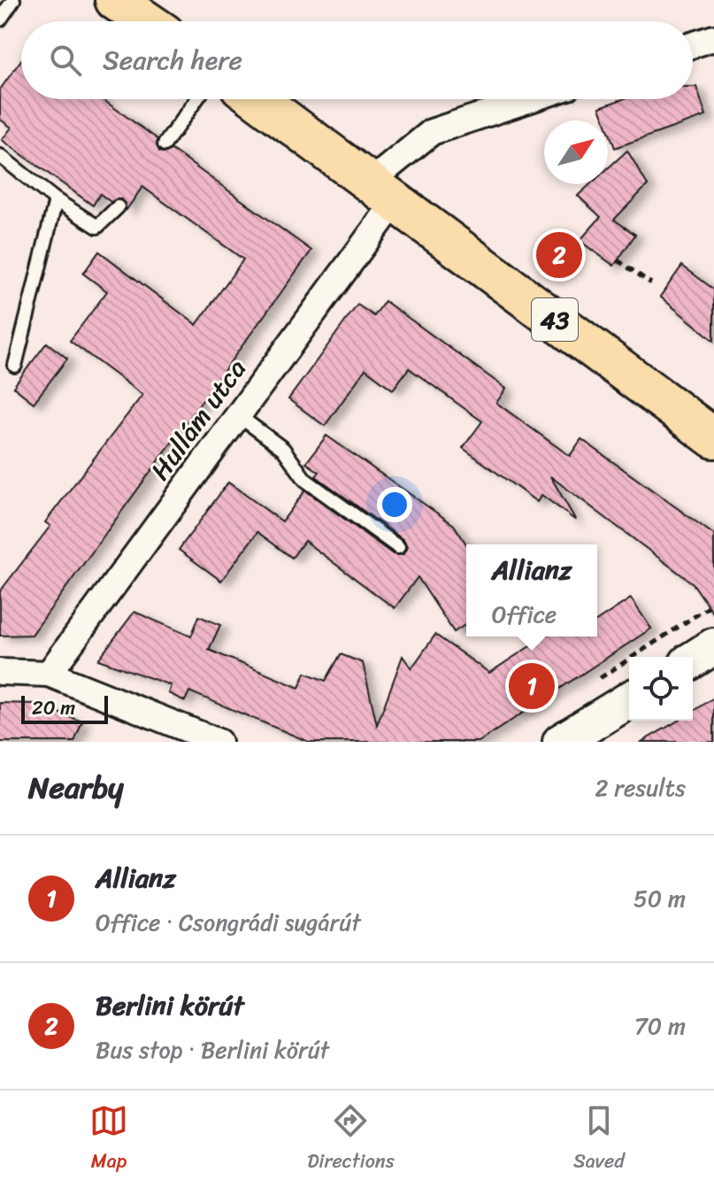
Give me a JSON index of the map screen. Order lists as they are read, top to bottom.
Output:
{
  "streets": {
    "main road": ["43"],
    "street": ["Hullám utca"]
  },
  "crossings": [
    ["43", "Hullám utca"]
  ],
  "scale_bar": "20 m",
  "north": "top right",
  "page": {
    "search": "Search here",
    "pins": ["2", "1"],
    "popup": ["Allianz", "Office"],
    "scale": "20 m",
    "heading": ["Nearby", "2 results"],
    "list": [
      {
        "mark": "1",
        "name": "Allianz",
        "note": "Office · Csongrádi sugárút",
        "value": "50 m"
      },
      {
        "mark": "2",
        "name": "Berlini körút",
        "note": "Bus stop · Berlini körút",
        "value": "70 m"
      }
    ],
    "nav": ["Map", "Directions", "Saved"]
  }
}
